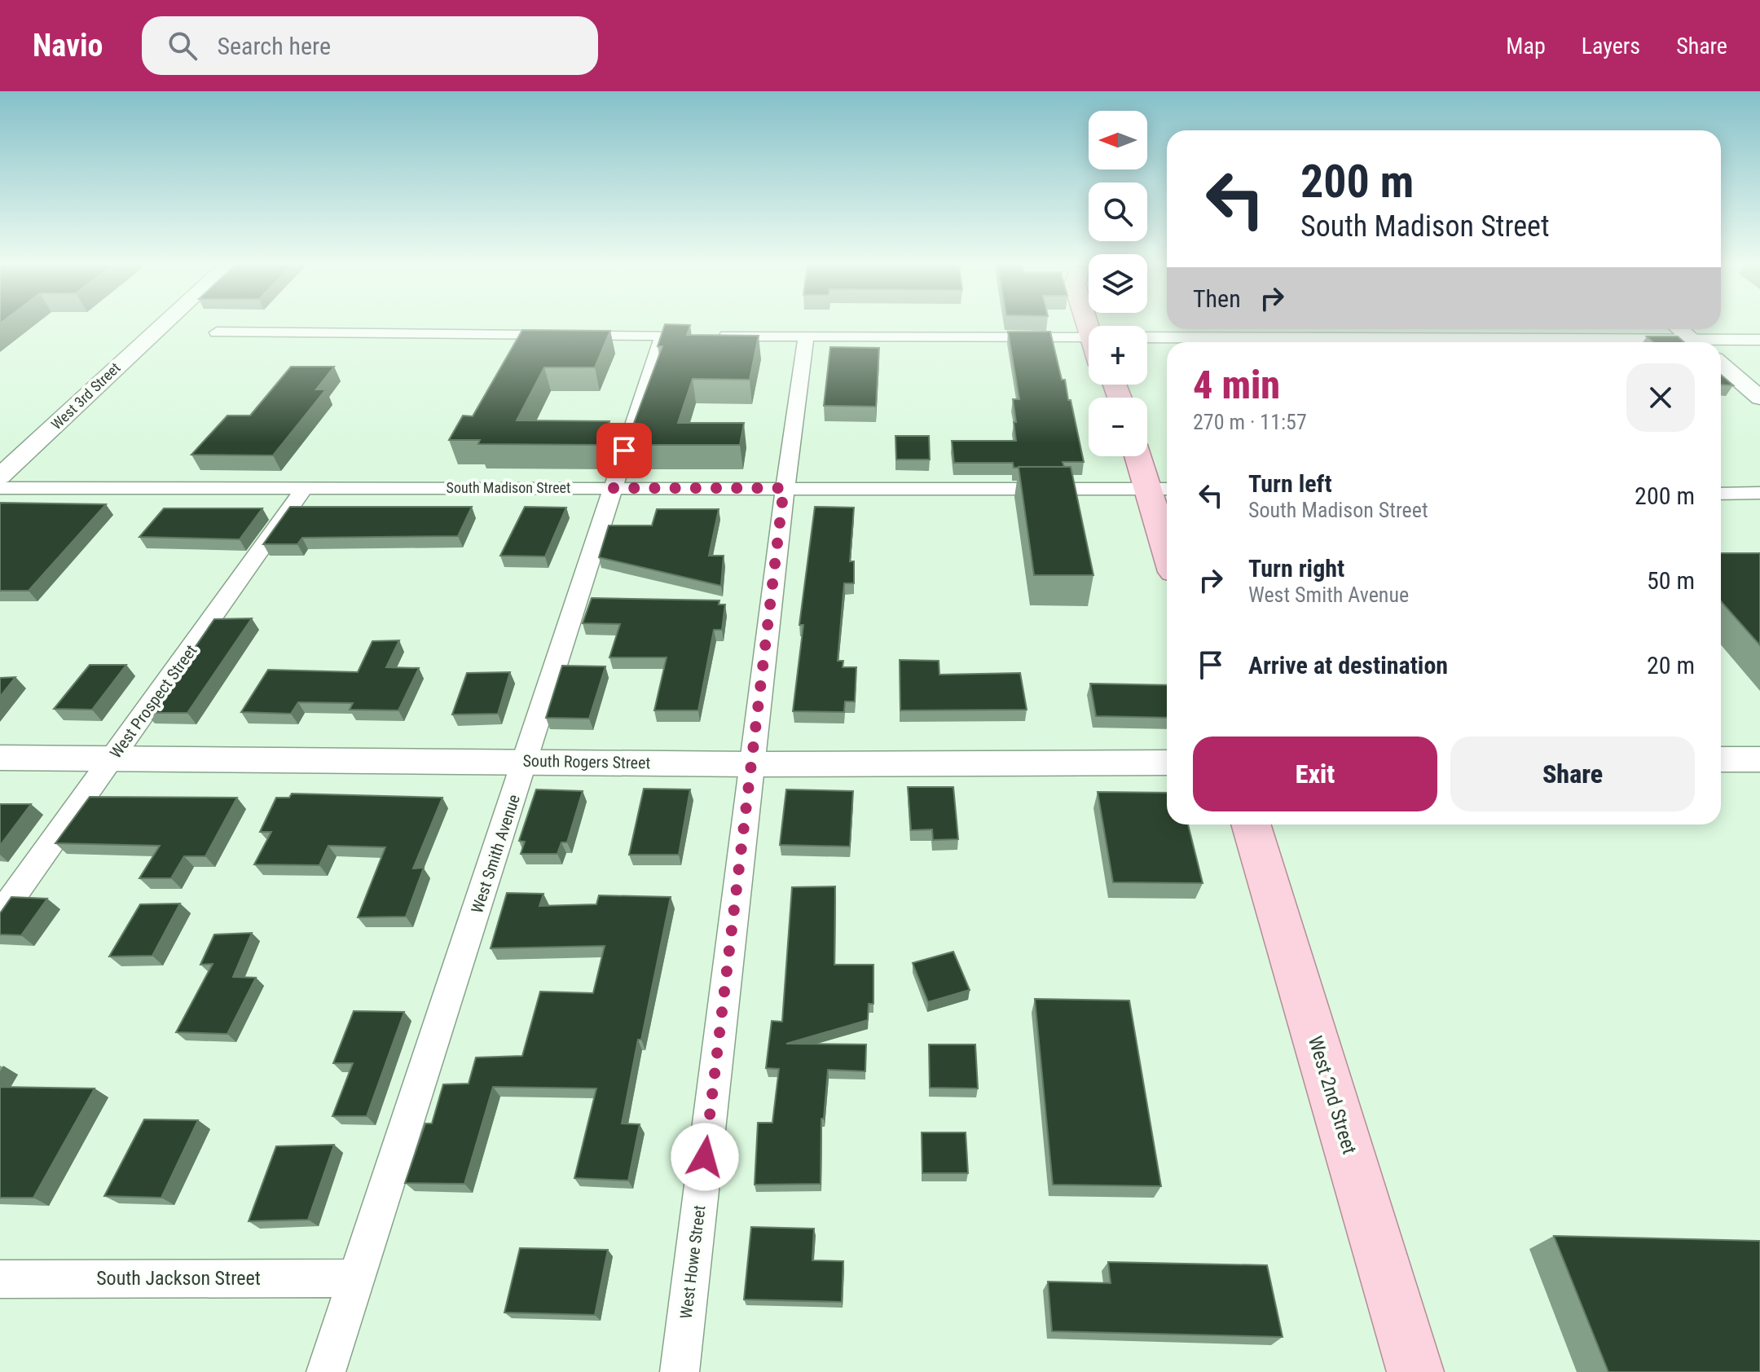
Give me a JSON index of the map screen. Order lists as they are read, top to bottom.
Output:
{
  "streets": {
    "main road": ["West 2nd Street"],
    "street": [
      "West 3rd Street",
      "South Madison Street",
      "West Prospect Street",
      "South Rogers Street",
      "West Smith Avenue",
      "West Howe Street",
      "South Jackson Street"
    ]
  },
  "crossings": [
    ["South Madison Street", "West Prospect Street"],
    ["South Madison Street", "West Smith Avenue"],
    ["South Madison Street", "West Howe Street"],
    ["West Prospect Street", "South Rogers Street"],
    ["South Rogers Street", "West Smith Avenue"],
    ["South Rogers Street", "West Howe Street"],
    ["West Smith Avenue", "South Jackson Street"]
  ],
  "north": "left",
  "page": {
    "header": "Navio",
    "search": "Search here",
    "nav": ["Map", "Layers", "Share"],
    "map_buttons": ["+", "−"],
    "turn": ["200 m", "South Madison Street"],
    "then": "Then",
    "heading": ["4 min", "270 m · 11:57"],
    "list": [
      {
        "name": "Turn left",
        "note": "South Madison Street",
        "value": "200 m"
      },
      {
        "name": "Turn right",
        "note": "West Smith Avenue",
        "value": "50 m"
      },
      {
        "name": "Arrive at destination",
        "value": "20 m"
      }
    ],
    "buttons": ["Exit", "Share"]
  }
}
